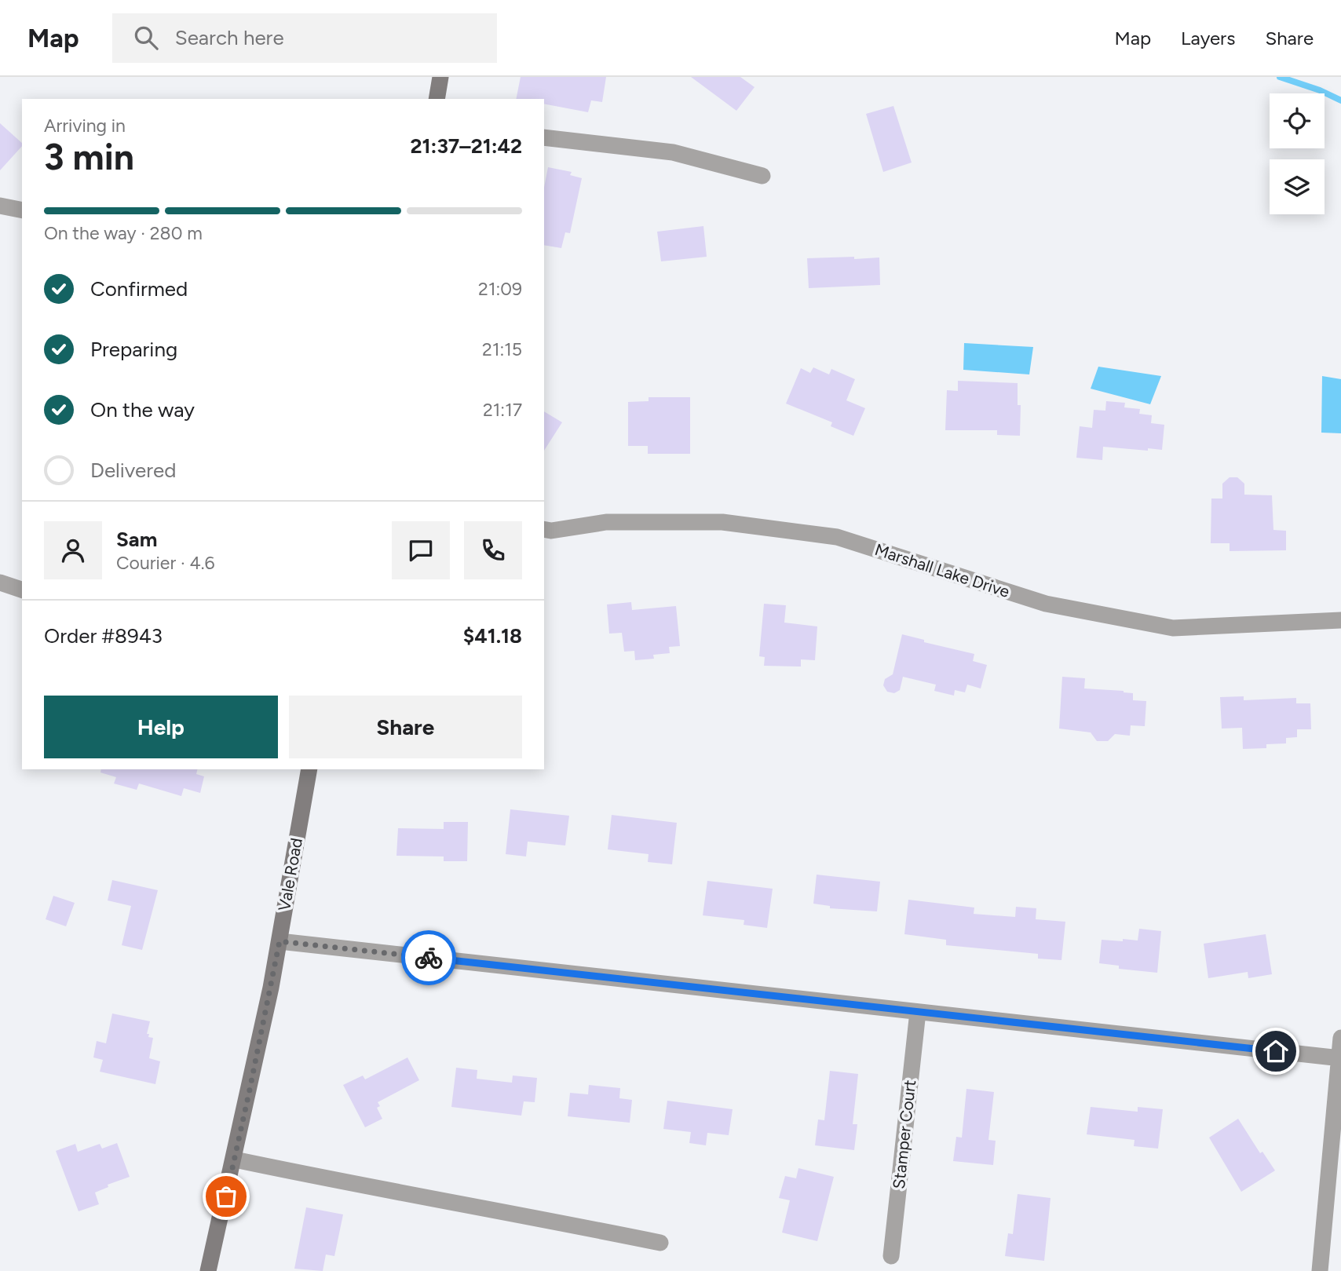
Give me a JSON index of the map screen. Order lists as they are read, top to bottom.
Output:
{
  "streets": {
    "main road": ["Vale Road"],
    "street": ["Marshall Lake Drive", "Stamper Court"]
  },
  "page": {
    "header": "Map",
    "search": "Search here",
    "nav": ["Map", "Layers", "Share"],
    "heading": ["3 min", "Arriving in", "21:37–21:42"],
    "panel": [
      "Sam",
      "Courier · 4.6",
      "Order #8943",
      "$41.18"
    ],
    "bar": "On the way · 280 m",
    "list": [
      ["Confirmed", "21:09"],
      ["Preparing", "21:15"],
      ["On the way", "21:17"],
      "Delivered"
    ],
    "buttons": ["Help", "Share"]
  }
}
